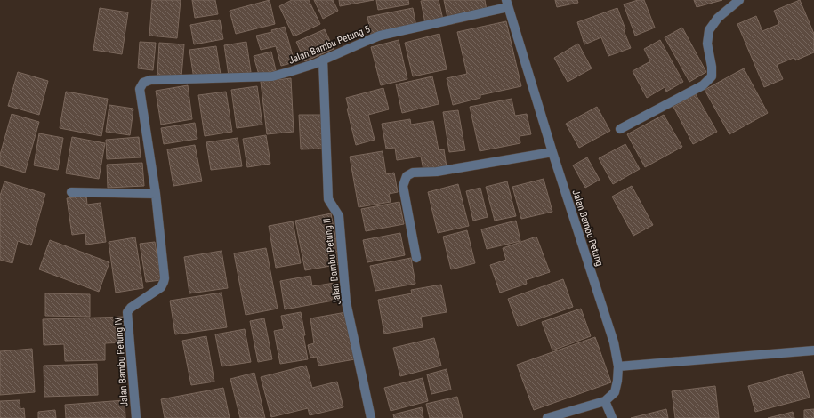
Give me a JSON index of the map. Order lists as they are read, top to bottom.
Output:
{
  "streets": {
    "street": [
      "Jalan Bambu Petung 5",
      "Jalan Bambu Petung",
      "Jalan Bambu Petung II",
      "Jalan Bambu Petung IV"
    ]
  },
  "crossings": [
    ["Jalan Bambu Petung 5", "Jalan Bambu Petung"],
    ["Jalan Bambu Petung 5", "Jalan Bambu Petung II"],
    ["Jalan Bambu Petung 5", "Jalan Bambu Petung IV"]
  ]
}
